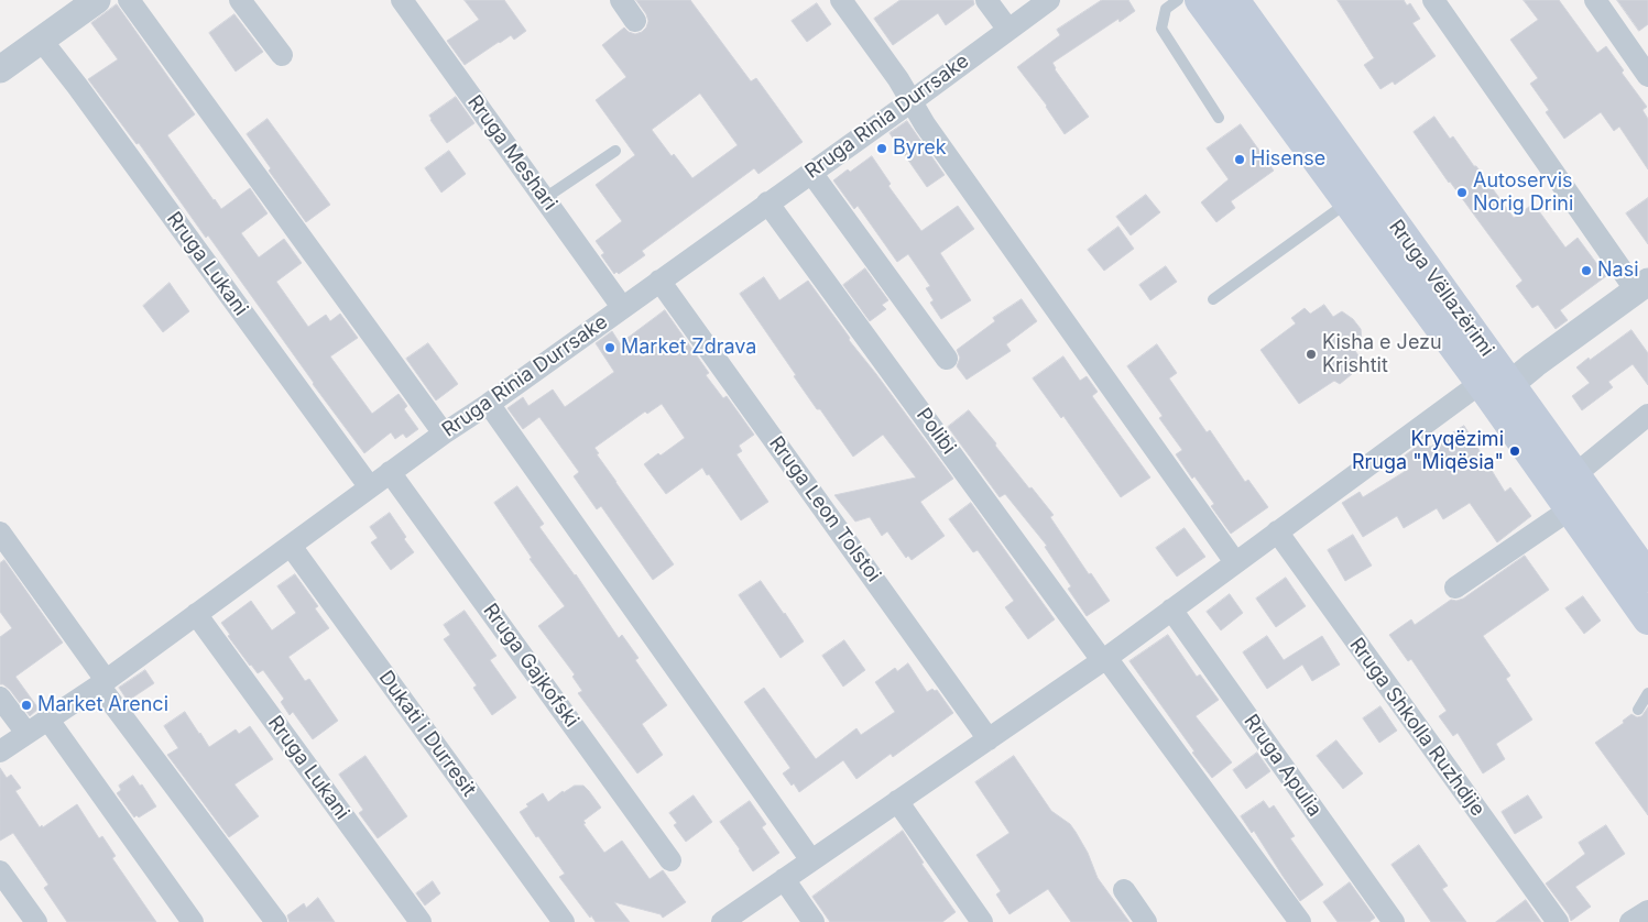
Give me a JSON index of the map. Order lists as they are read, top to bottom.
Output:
{
  "streets": {
    "main road": ["Rruga Vëllazërimi"],
    "street": [
      "Rruga Rinia Durrsake",
      "Rruga Meshari",
      "Rruga Lukani",
      "Polibi",
      "Rruga Leon Tolstoi",
      "Rruga Gajkofski",
      "Rruga Shkolla Ruzhdije",
      "Dukati i Durresit",
      "Rruga Apulia"
    ]
  },
  "crossings": [
    ["Rruga Rinia Durrsake", "Rruga Meshari"],
    ["Rruga Rinia Durrsake", "Rruga Lukani"],
    ["Rruga Rinia Durrsake", "Polibi"],
    ["Rruga Rinia Durrsake", "Rruga Leon Tolstoi"],
    ["Rruga Rinia Durrsake", "Rruga Gajkofski"],
    ["Rruga Rinia Durrsake", "Dukati i Durresit"]
  ],
  "places": [
    "Byrek",
    "Hisense",
    "Autoservis Norig Drini",
    "Nasi",
    "Market Zdrava",
    "Kisha e Jezu Krishtit",
    "Kryqëzimi Rruga \"Miqësia\"",
    "Market Arenci"
  ]
}
